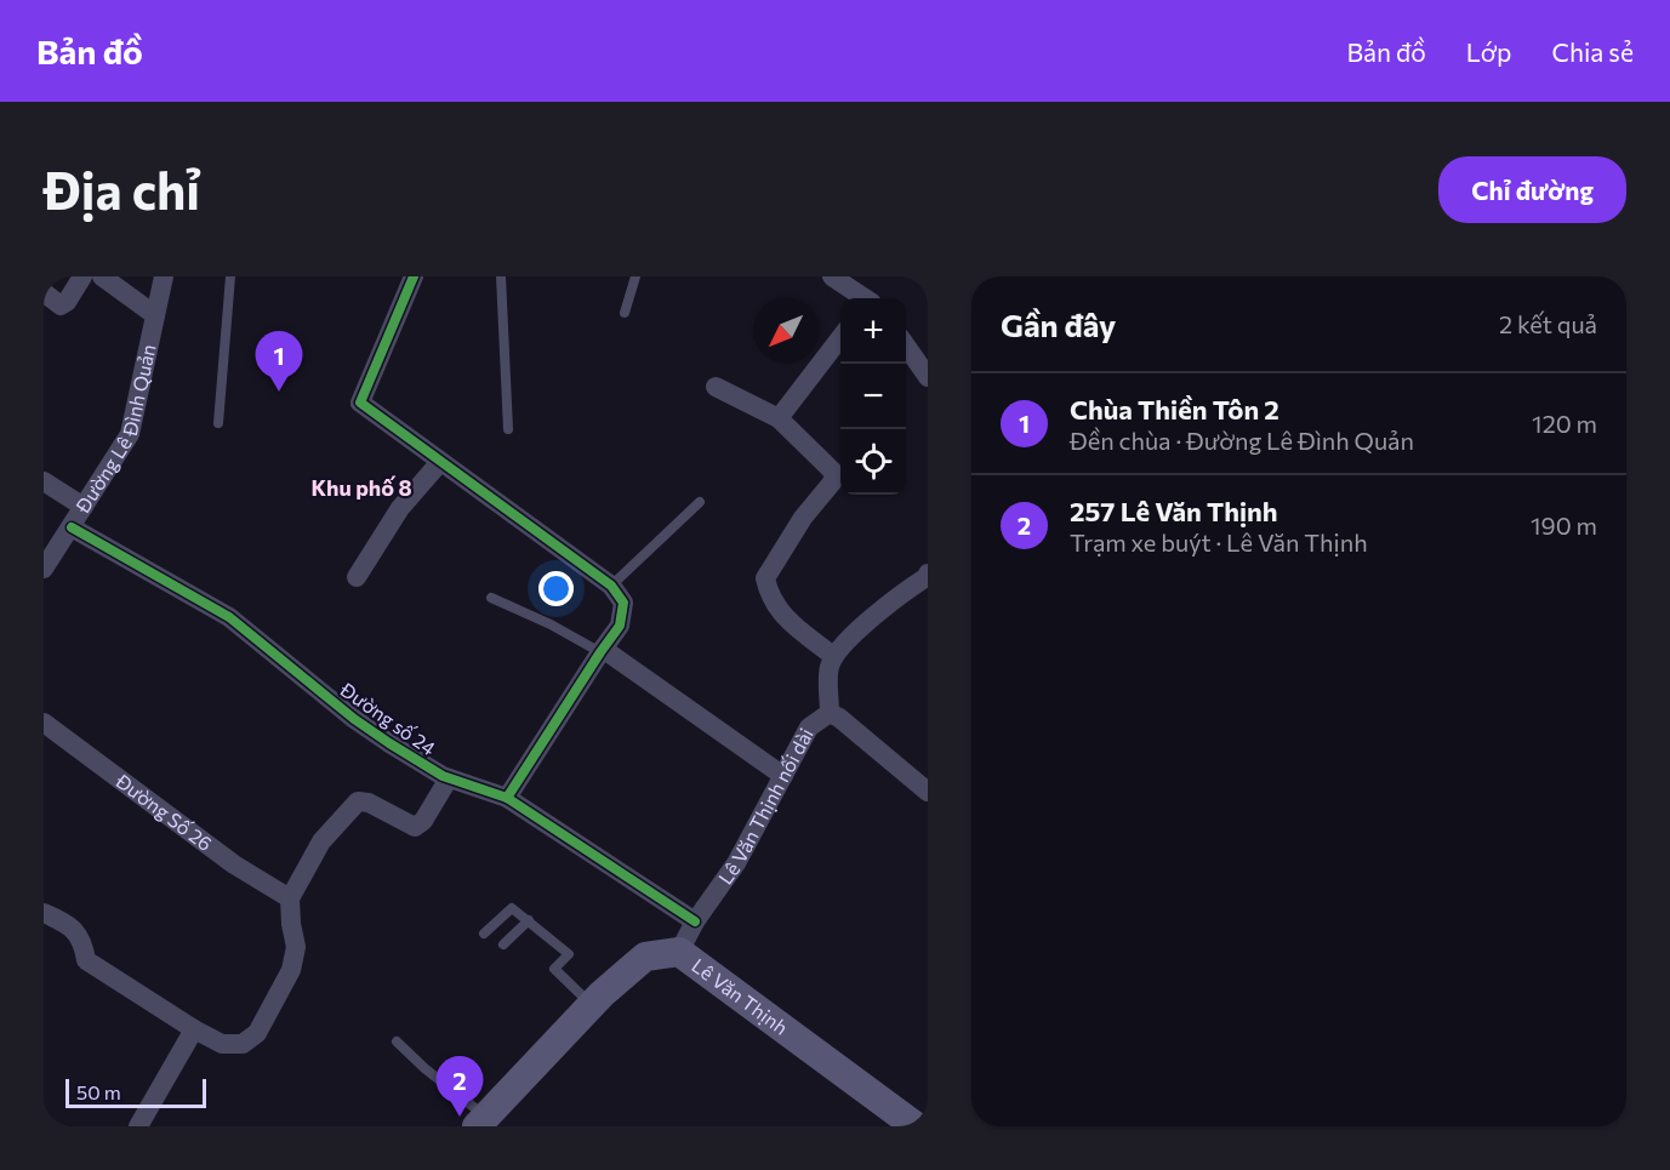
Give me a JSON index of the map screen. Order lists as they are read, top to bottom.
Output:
{
  "streets": {
    "street": [
      "Đường Lê Đình Quản",
      "Đường số 24",
      "Lê Văn Thịnh nối dài",
      "Đường Số 26",
      "Lê Văn Thịnh"
    ]
  },
  "crossings": [
    ["Đường Lê Đình Quản", "Đường số 24"],
    ["Đường số 24", "Lê Văn Thịnh nối dài"],
    ["Lê Văn Thịnh nối dài", "Lê Văn Thịnh"]
  ],
  "districts": ["Khu phố 8"],
  "scale_bar": "50 m",
  "north": "bottom left",
  "page": {
    "header": "Bản đồ",
    "nav": ["Bản đồ", "Lớp", "Chia sẻ"],
    "buttons": "Chỉ đường",
    "title": "Địa chỉ",
    "heading": ["Gần đây", "2 kết quả"],
    "map_buttons": ["+", "−"],
    "pins": ["1", "2"],
    "list": [
      {
        "mark": "1",
        "name": "Chùa Thiền Tôn 2",
        "note": "Đền chùa · Đường Lê Đình Quản",
        "value": "120 m"
      },
      {
        "mark": "2",
        "name": "257 Lê Văn Thịnh",
        "note": "Trạm xe buýt · Lê Văn Thịnh",
        "value": "190 m"
      }
    ],
    "scale": "50 m"
  }
}
